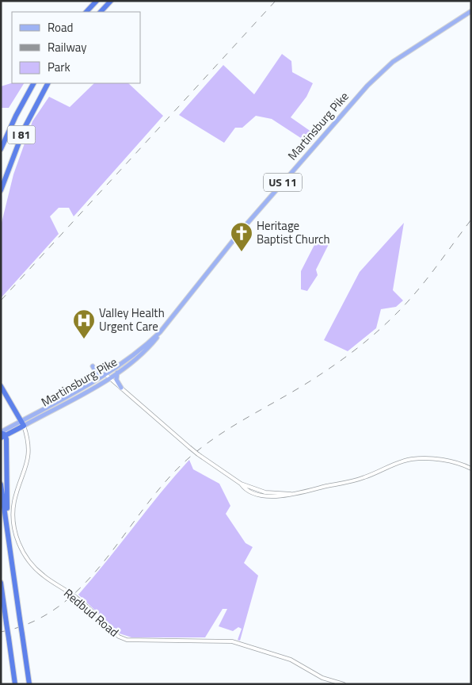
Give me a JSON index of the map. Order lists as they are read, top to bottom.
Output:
{
  "streets": {
    "highway": ["Martinsburg Pike", "I 81", "US 11"],
    "street": ["Redbud Road"]
  },
  "crossings": [
    ["Martinsburg Pike", "Redbud Road"]
  ],
  "places": {
    "church": ["Heritage Baptist Church"],
    "hospital": ["Valley Health Urgent Care"]
  },
  "legend": ["Road", "Railway", "Park"]
}
